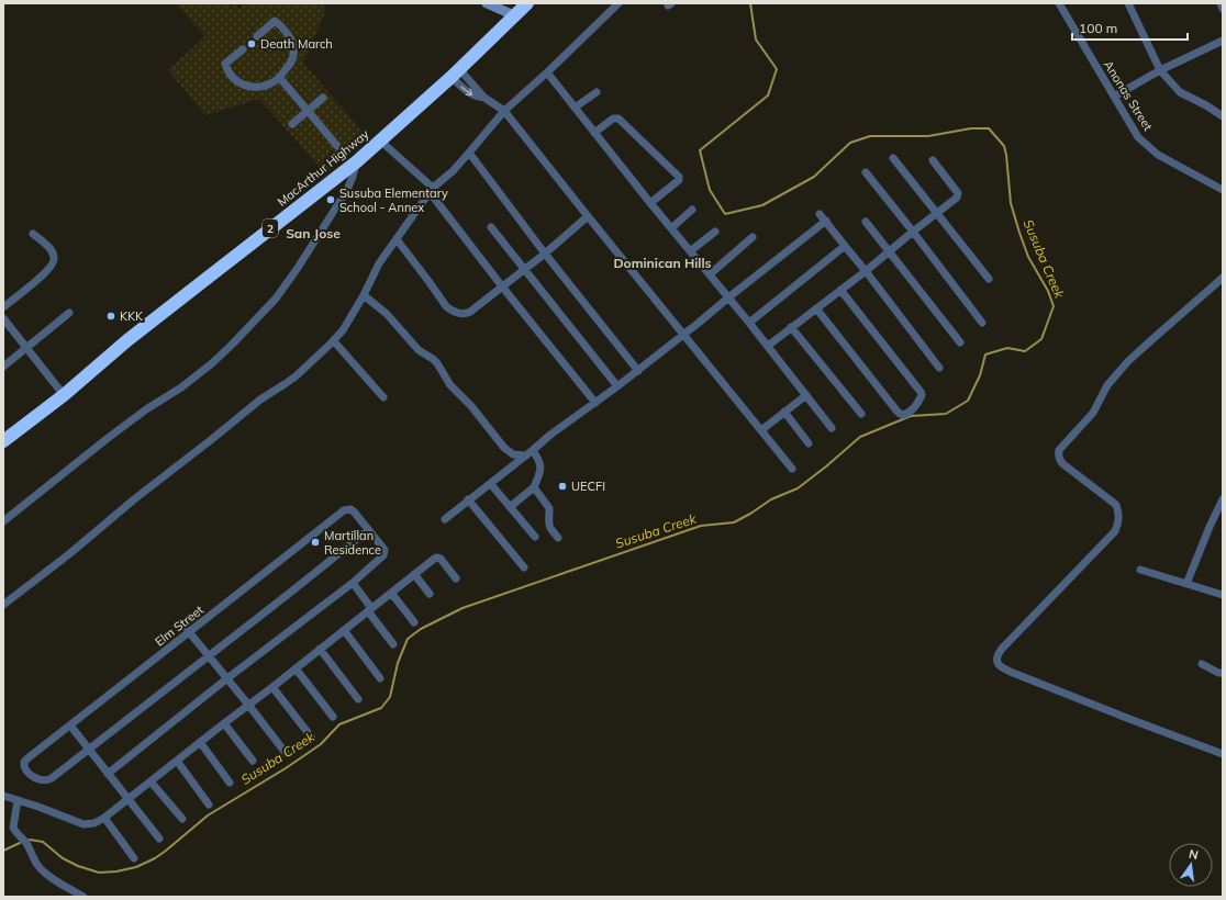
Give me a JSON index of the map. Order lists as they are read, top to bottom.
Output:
{
  "streets": {
    "highway": ["MacArthur Highway", "2"],
    "street": ["Anonas Street", "Elm Street"]
  },
  "districts": ["San Jose", "Dominican Hills"],
  "water": ["Susuba Creek"],
  "places": [
    "Death March",
    "Susuba Elementary School - Annex",
    "KKK",
    "UECFI",
    "Martillan Residence"
  ],
  "scale_bar": "100 m",
  "north": "top"
}
